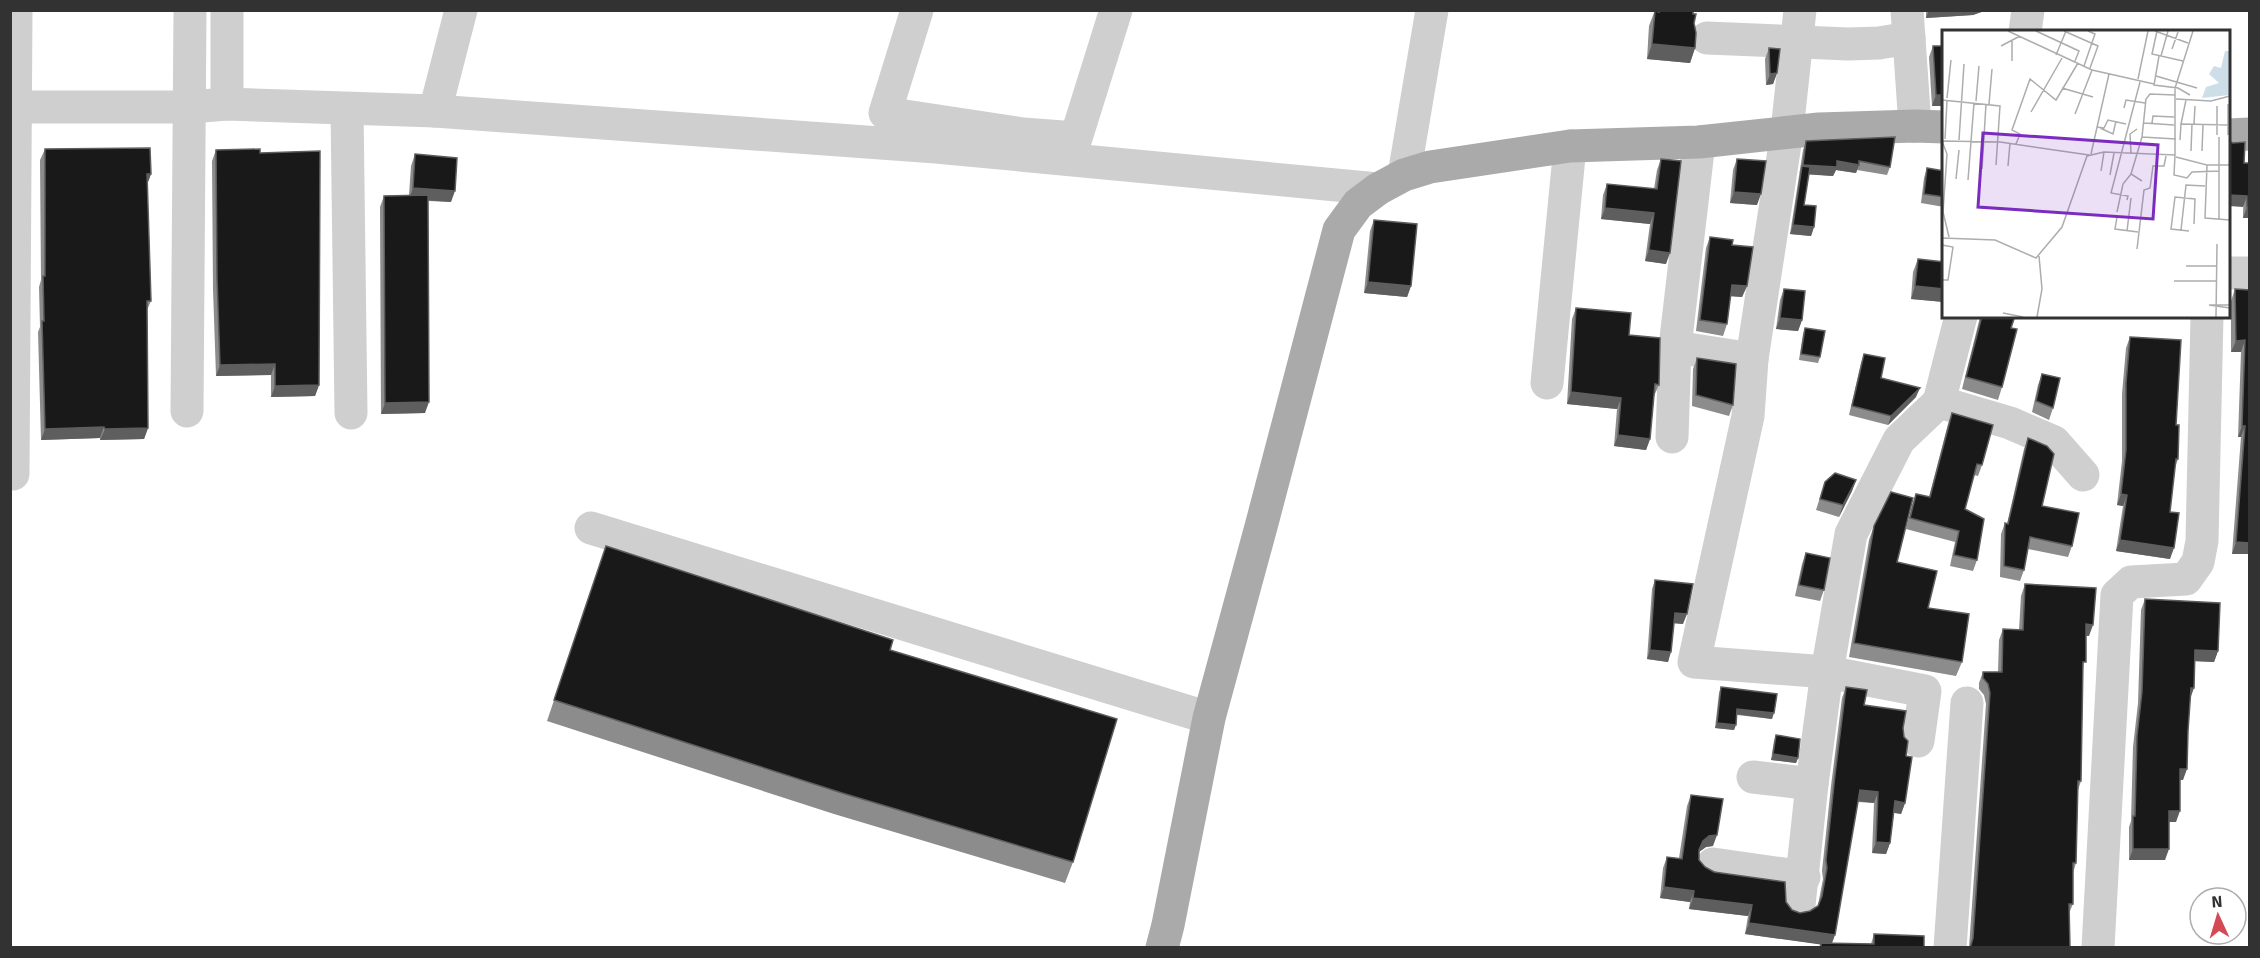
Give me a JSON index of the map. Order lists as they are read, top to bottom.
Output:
{
  "north": "top"
}
